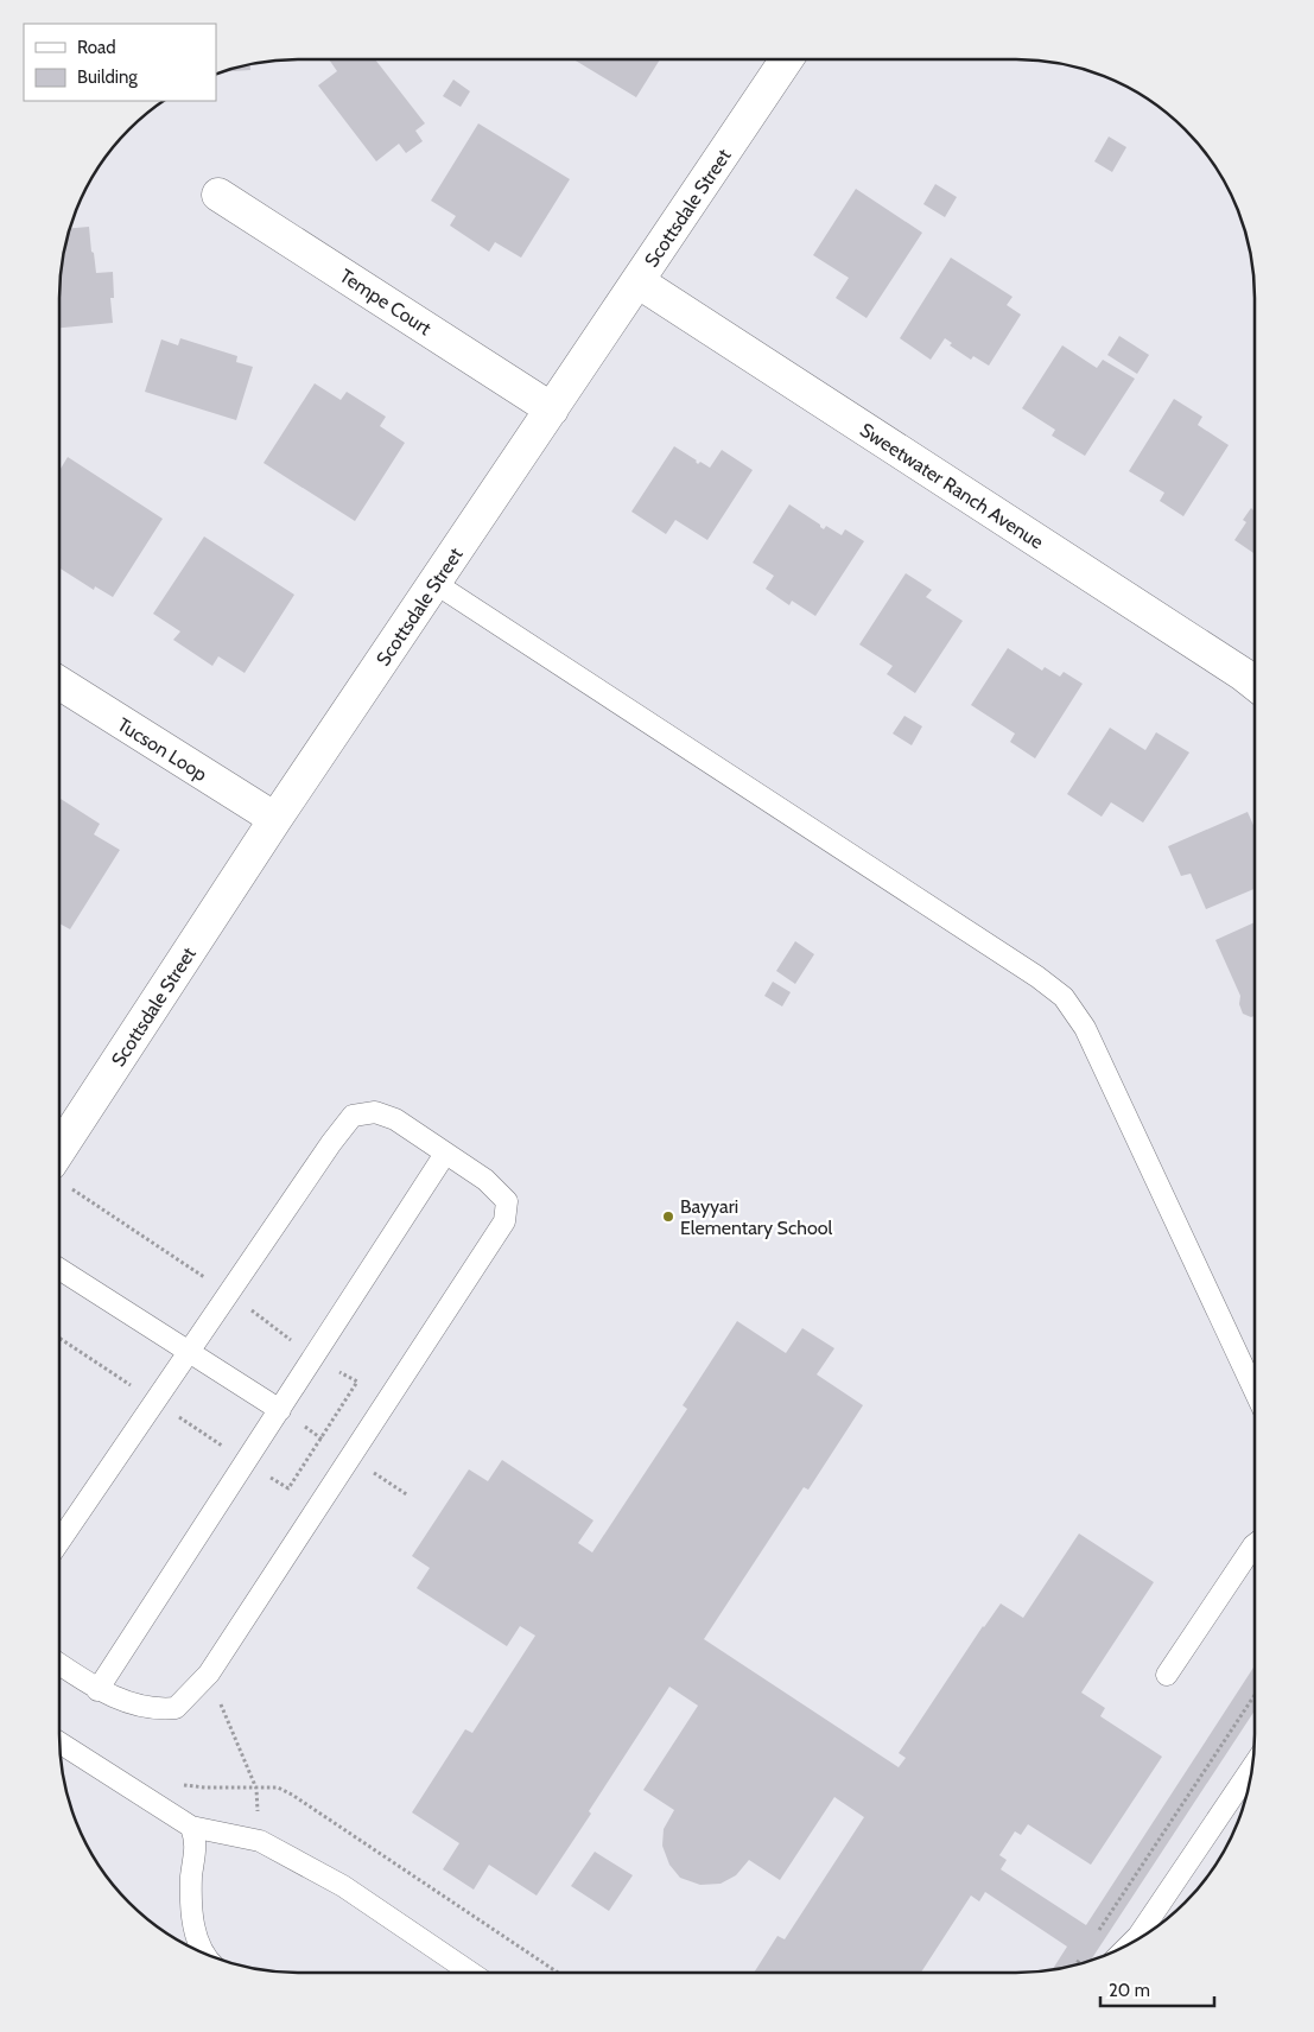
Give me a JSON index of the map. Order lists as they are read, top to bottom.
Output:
{
  "streets": {
    "street": [
      "Scottsdale Street",
      "Tempe Court",
      "Sweetwater Ranch Avenue",
      "Tucson Loop"
    ]
  },
  "crossings": [
    ["Scottsdale Street", "Tempe Court"],
    ["Scottsdale Street", "Sweetwater Ranch Avenue"],
    ["Scottsdale Street", "Tucson Loop"]
  ],
  "places": ["Bayyari Elementary School"],
  "legend": ["Road", "Building"],
  "scale_bar": "20 m"
}
